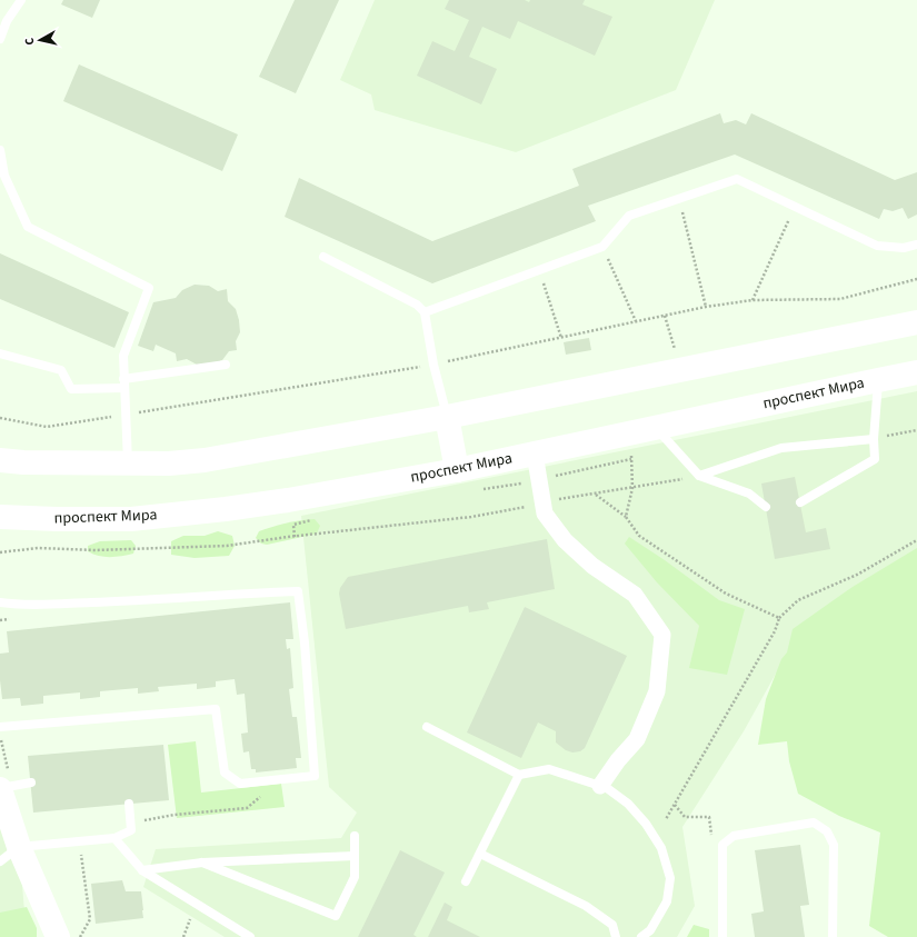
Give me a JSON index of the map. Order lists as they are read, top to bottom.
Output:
{
  "streets": {
    "main road": ["проспект Мира"]
  },
  "north": "left"
}
